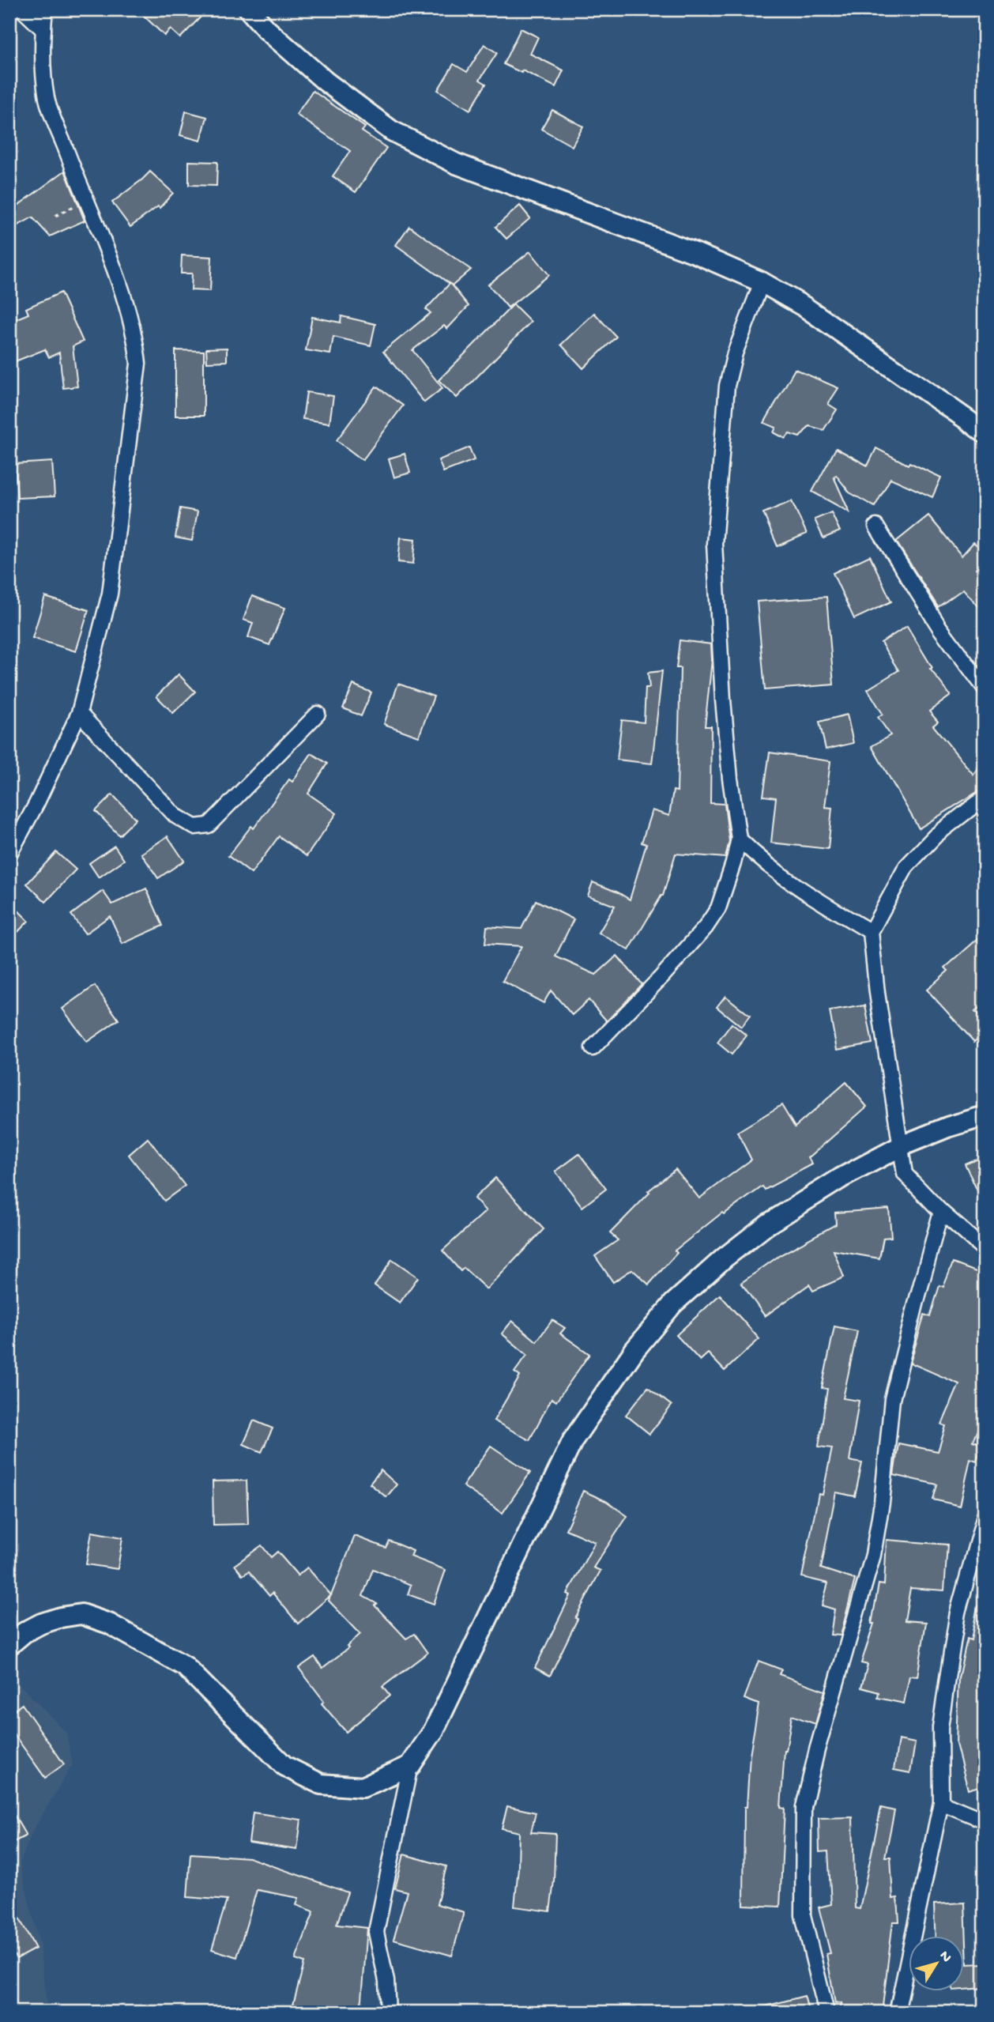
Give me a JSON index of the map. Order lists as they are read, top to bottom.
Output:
{
  "north": "top right"
}
